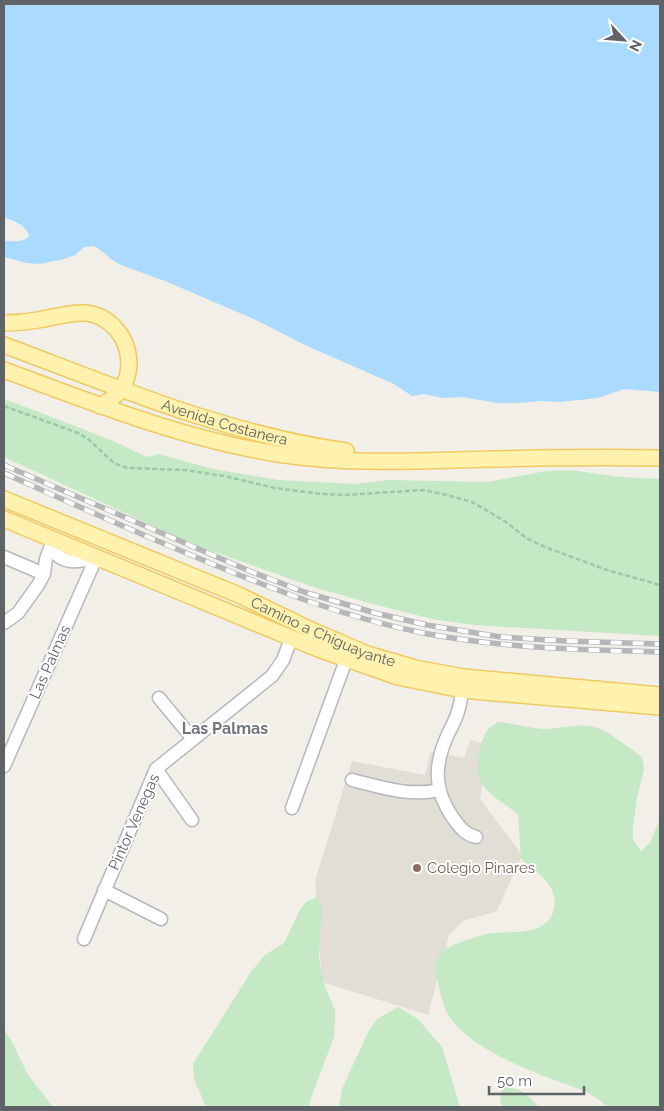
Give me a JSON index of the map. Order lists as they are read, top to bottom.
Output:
{
  "streets": {
    "main road": ["Avenida Costanera", "Camino a Chiguayante"],
    "street": ["Las Palmas", "Pintor Venegas"]
  },
  "crossings": [
    ["Camino a Chiguayante", "Las Palmas"],
    ["Camino a Chiguayante", "Pintor Venegas"]
  ],
  "districts": ["Las Palmas"],
  "places": ["Colegio Pinares"],
  "scale_bar": "50 m",
  "north": "bottom right"
}
